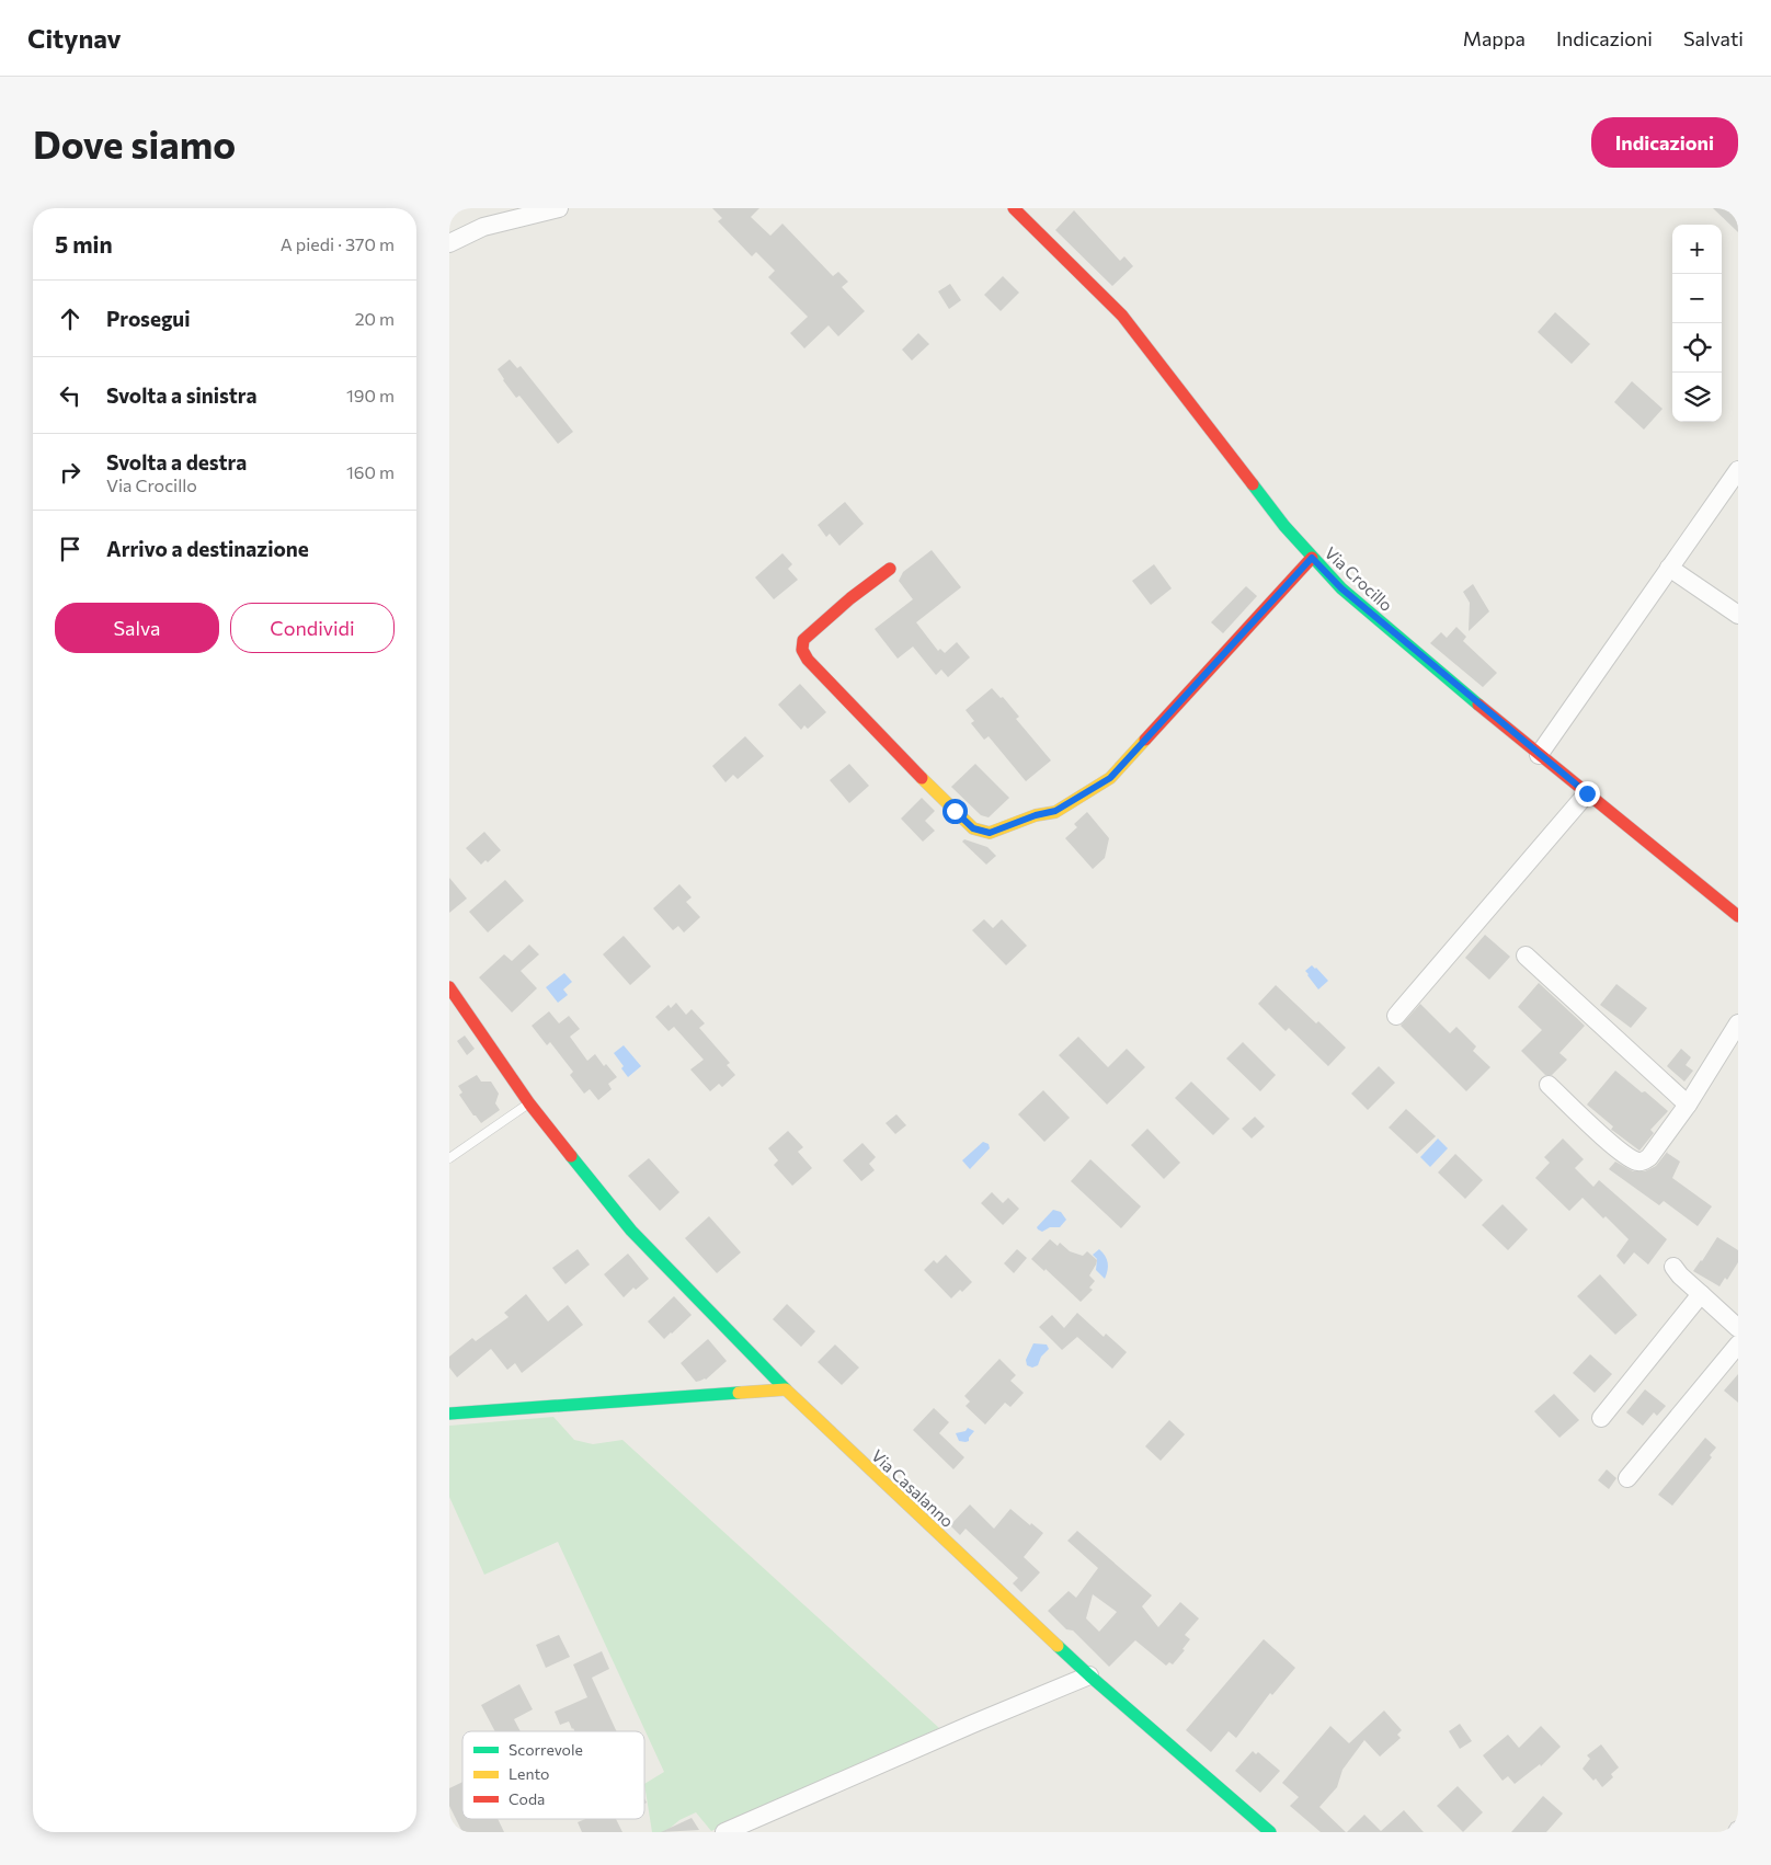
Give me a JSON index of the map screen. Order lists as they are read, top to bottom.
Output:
{
  "streets": {
    "street": ["Via Crocillo", "Via Casalanno"]
  },
  "legend": ["Scorrevole", "Lento", "Coda"],
  "page": {
    "header": "Citynav",
    "nav": ["Mappa", "Indicazioni", "Salvati"],
    "buttons": [
      "Indicazioni",
      ["Salva", "Condividi"]
    ],
    "title": "Dove siamo",
    "heading": ["5 min", "A piedi · 370 m"],
    "map_buttons": ["+", "−"],
    "list": [
      ["Prosegui", "20 m"],
      ["Svolta a sinistra", "190 m"],
      ["Svolta a destra", "Via Crocillo", "160 m"],
      "Arrivo a destinazione"
    ]
  }
}
